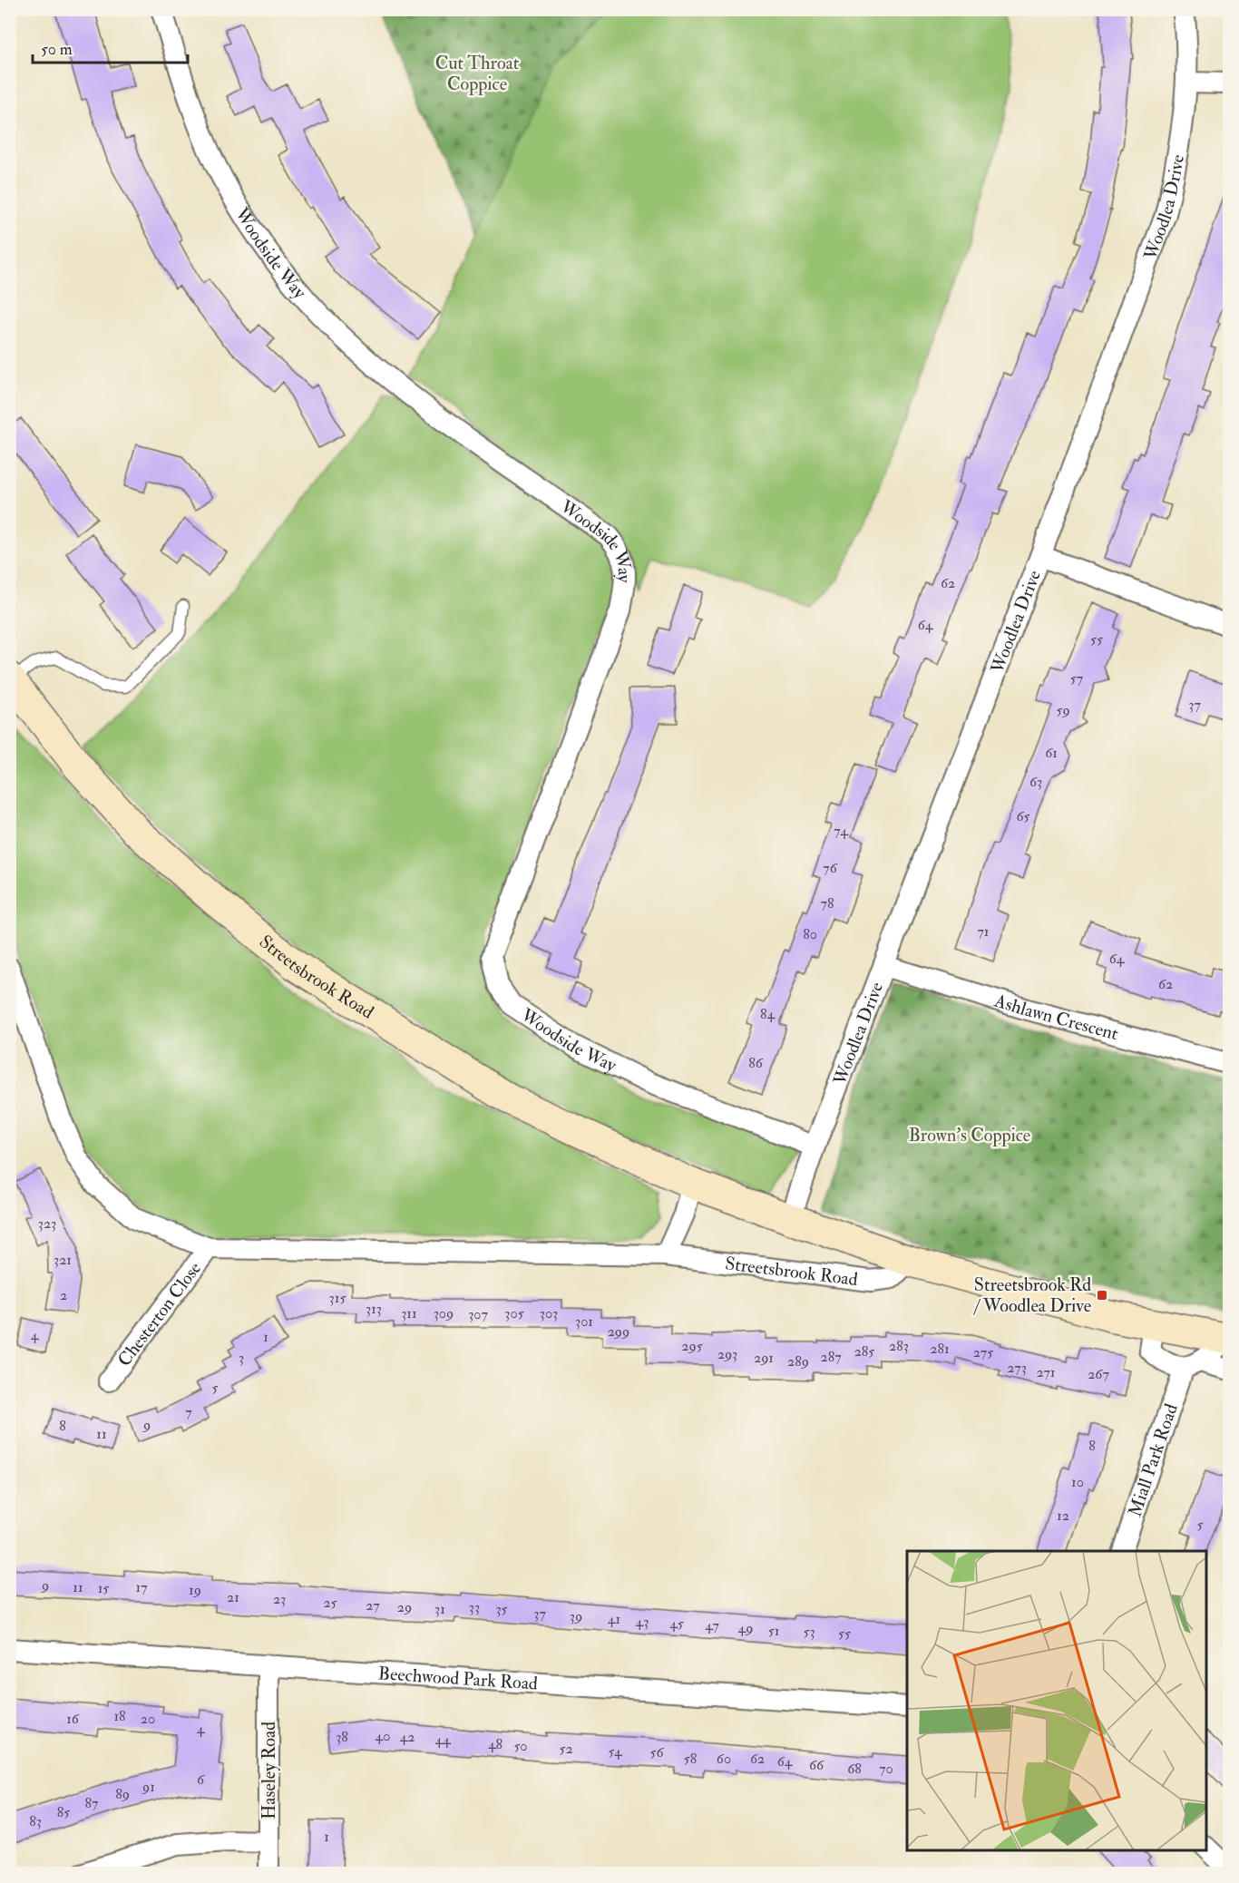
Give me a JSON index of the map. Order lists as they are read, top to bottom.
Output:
{
  "streets": {
    "main road": ["Streetsbrook Road"],
    "street": [
      "Woodlea Drive",
      "Woodside Way",
      "Ashlawn Crescent",
      "Chesterton Close",
      "Miall Park Road",
      "Beechwood Park Road",
      "Haseley Road"
    ]
  },
  "crossings": [
    ["Woodlea Drive", "Woodside Way"],
    ["Woodlea Drive", "Streetsbrook Road"],
    ["Woodlea Drive", "Ashlawn Crescent"],
    ["Streetsbrook Road", "Chesterton Close"],
    ["Beechwood Park Road", "Haseley Road"]
  ],
  "parks": ["Cut Throat Coppice", "Brown's Coppice"],
  "places": {
    "transit": ["Streetsbrook Rd / Woodlea Drive"]
  },
  "house_numbers": [
    "62",
    "64",
    "55",
    "57",
    "37",
    "59",
    "61",
    "63",
    "65",
    "74",
    "76",
    "78",
    "71",
    "80",
    "64",
    "62",
    "84",
    "86",
    "323",
    "321",
    "2",
    "315",
    "313",
    "311",
    "309",
    "305",
    "303",
    "307",
    "301",
    "299",
    "4",
    "1",
    "295",
    "283",
    "281",
    "285",
    "275",
    "293",
    "287",
    "3",
    "291",
    "289",
    "273",
    "271",
    "267",
    "5",
    "7",
    "9",
    "8",
    "11",
    "8",
    "10",
    "12",
    "5",
    "9",
    "11",
    "17",
    "15",
    "19",
    "21",
    "23",
    "25",
    "27",
    "29",
    "33",
    "31",
    "35",
    "37",
    "39",
    "41",
    "43",
    "45",
    "47",
    "49",
    "51",
    "53",
    "55",
    "18",
    "16",
    "20",
    "4",
    "40",
    "38",
    "42",
    "44",
    "48",
    "50",
    "52",
    "54",
    "56",
    "58",
    "60",
    "62",
    "64",
    "66",
    "68",
    "70",
    "6",
    "91",
    "89",
    "87",
    "85",
    "83",
    "1"
  ],
  "scale_bar": "50 m"
}
